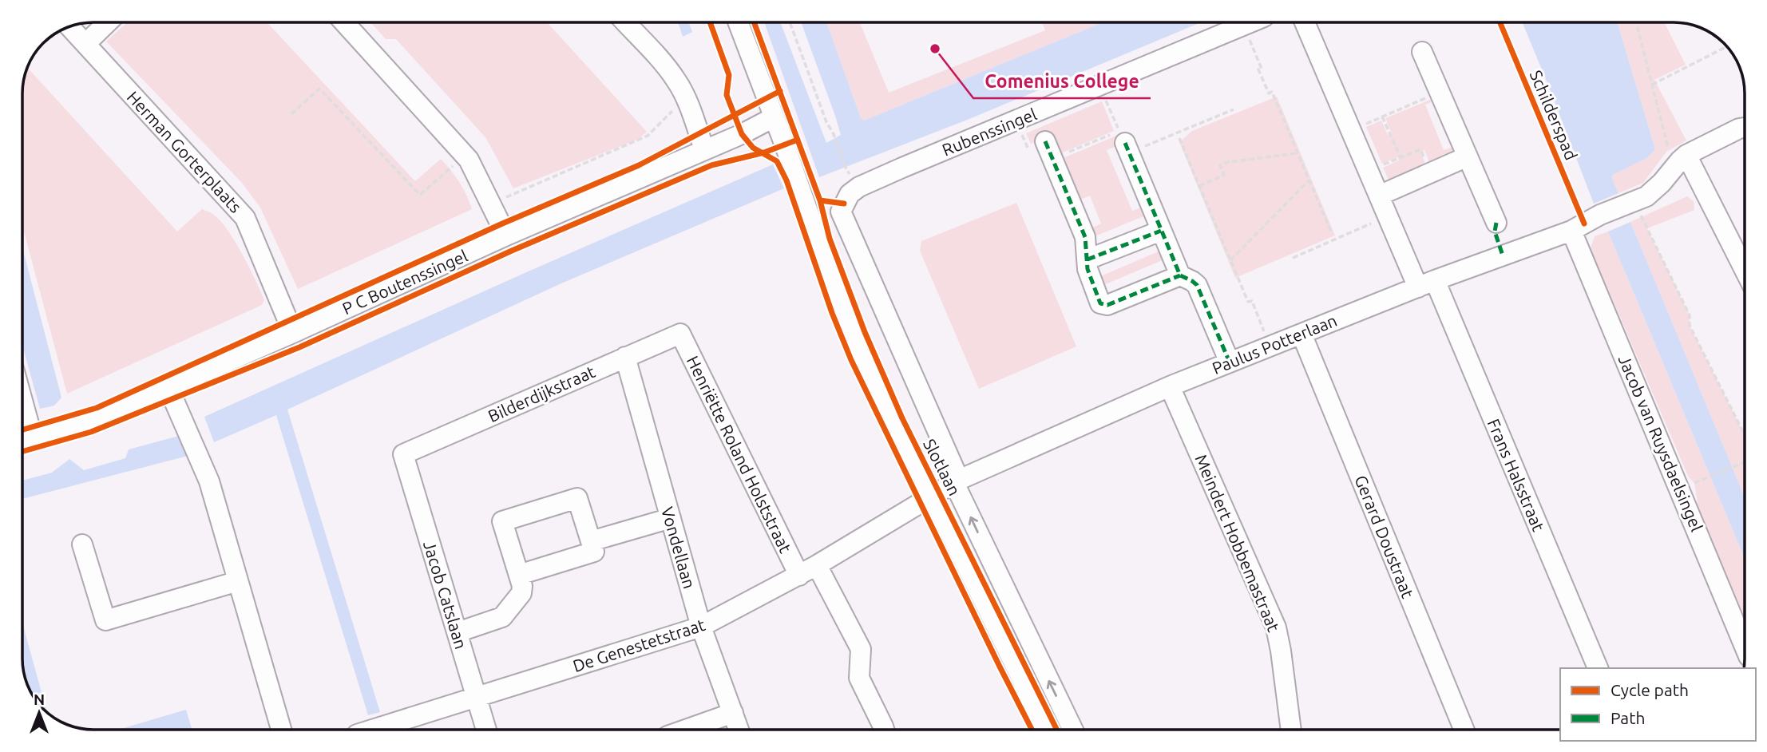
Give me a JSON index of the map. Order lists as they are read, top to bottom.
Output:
{
  "streets": {
    "street": [
      "Rubenssingel",
      "Herman Gorterplaats",
      "P C Boutenssingel",
      "Paulus Potterlaan",
      "Bilderdijkstraat",
      "Jacob van Ruysdaelsingel",
      "Henriëtte Roland Holststraat",
      "Slotlaan",
      "Frans Halsstraat",
      "Gerard Doustraat",
      "Meindert Hobbemastraat",
      "Vondellaan",
      "Jacob Catslaan",
      "De Genestetstraat"
    ],
    "cycle path": ["Schilderspad"]
  },
  "crossings": [
    ["Rubenssingel", "Slotlaan"],
    ["Herman Gorterplaats", "P C Boutenssingel"],
    ["P C Boutenssingel", "Slotlaan"],
    ["Paulus Potterlaan", "Jacob van Ruysdaelsingel"],
    ["Paulus Potterlaan", "Slotlaan"],
    ["Paulus Potterlaan", "Frans Halsstraat"],
    ["Paulus Potterlaan", "Gerard Doustraat"],
    ["Paulus Potterlaan", "Meindert Hobbemastraat"],
    ["Paulus Potterlaan", "De Genestetstraat"],
    ["Bilderdijkstraat", "Henriëtte Roland Holststraat"],
    ["Bilderdijkstraat", "Vondellaan"],
    ["Bilderdijkstraat", "Jacob Catslaan"],
    ["Henriëtte Roland Holststraat", "De Genestetstraat"],
    ["Slotlaan", "De Genestetstraat"],
    ["Vondellaan", "De Genestetstraat"],
    ["Jacob Catslaan", "De Genestetstraat"]
  ],
  "places": ["Comenius College"],
  "legend": ["Cycle path", "Path"],
  "north": "top"
}
